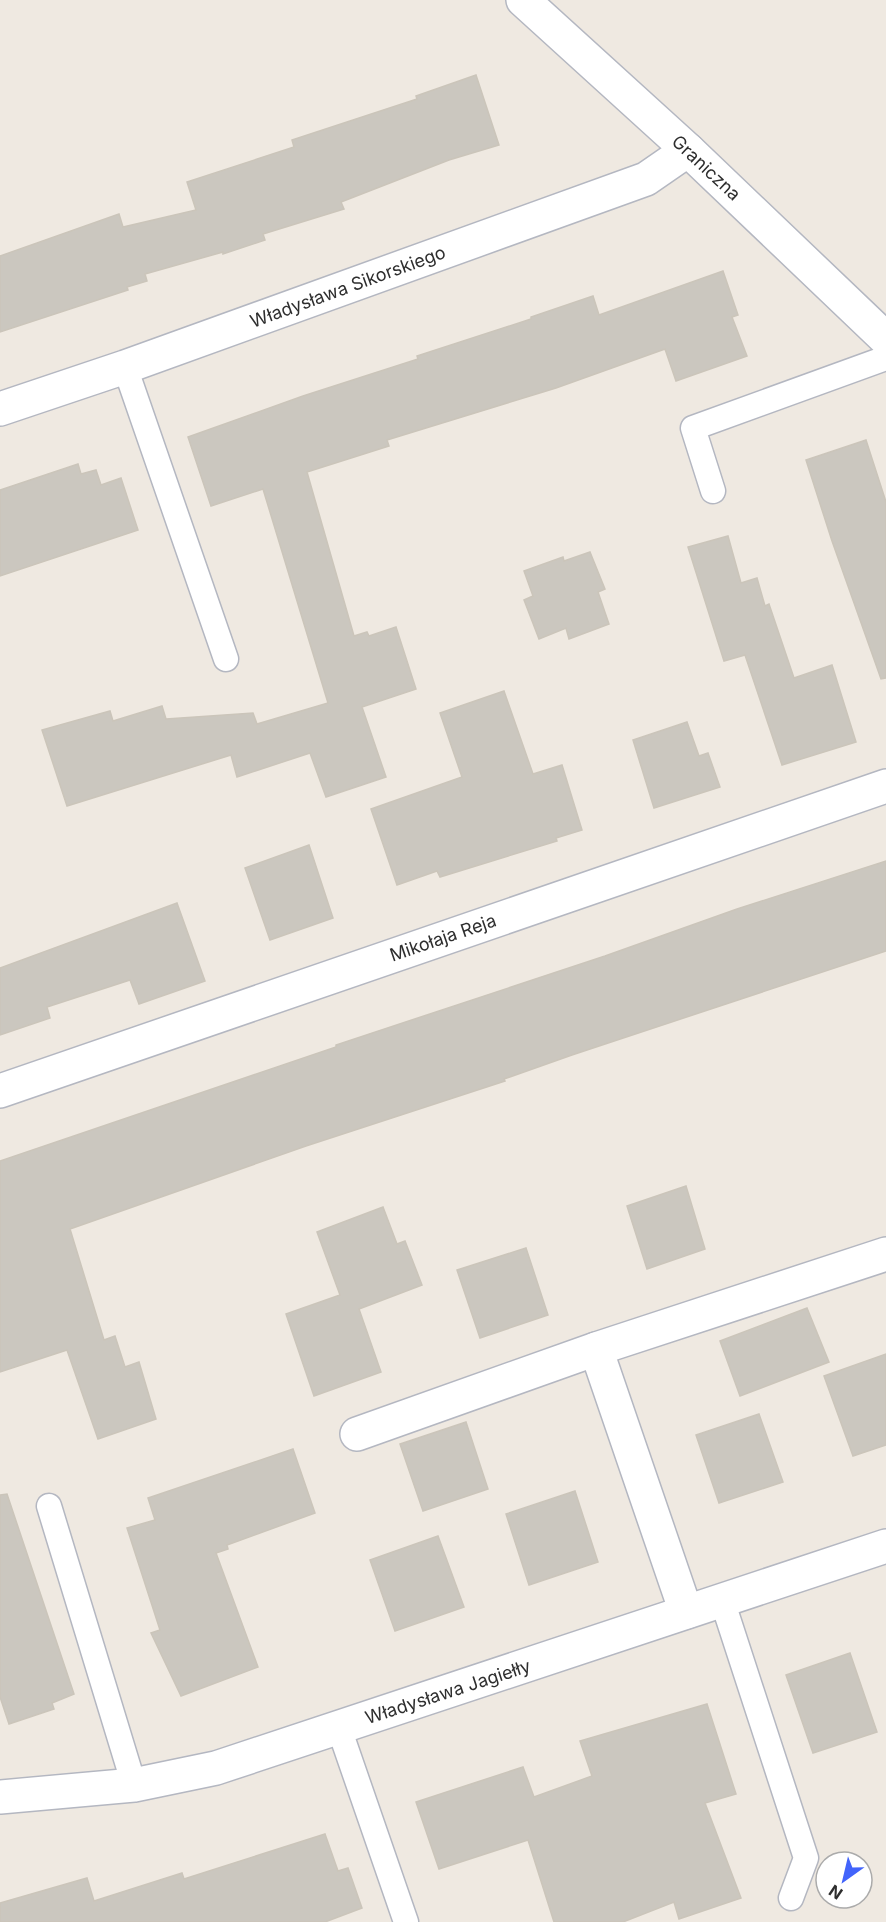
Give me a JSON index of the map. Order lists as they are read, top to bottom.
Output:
{
  "streets": {
    "street": [
      "Graniczna",
      "Władysława Sikorskiego",
      "Mikołaja Reja",
      "Władysława Jagiełły"
    ]
  },
  "crossings": [
    ["Graniczna", "Władysława Sikorskiego"]
  ],
  "north": "bottom left"
}
